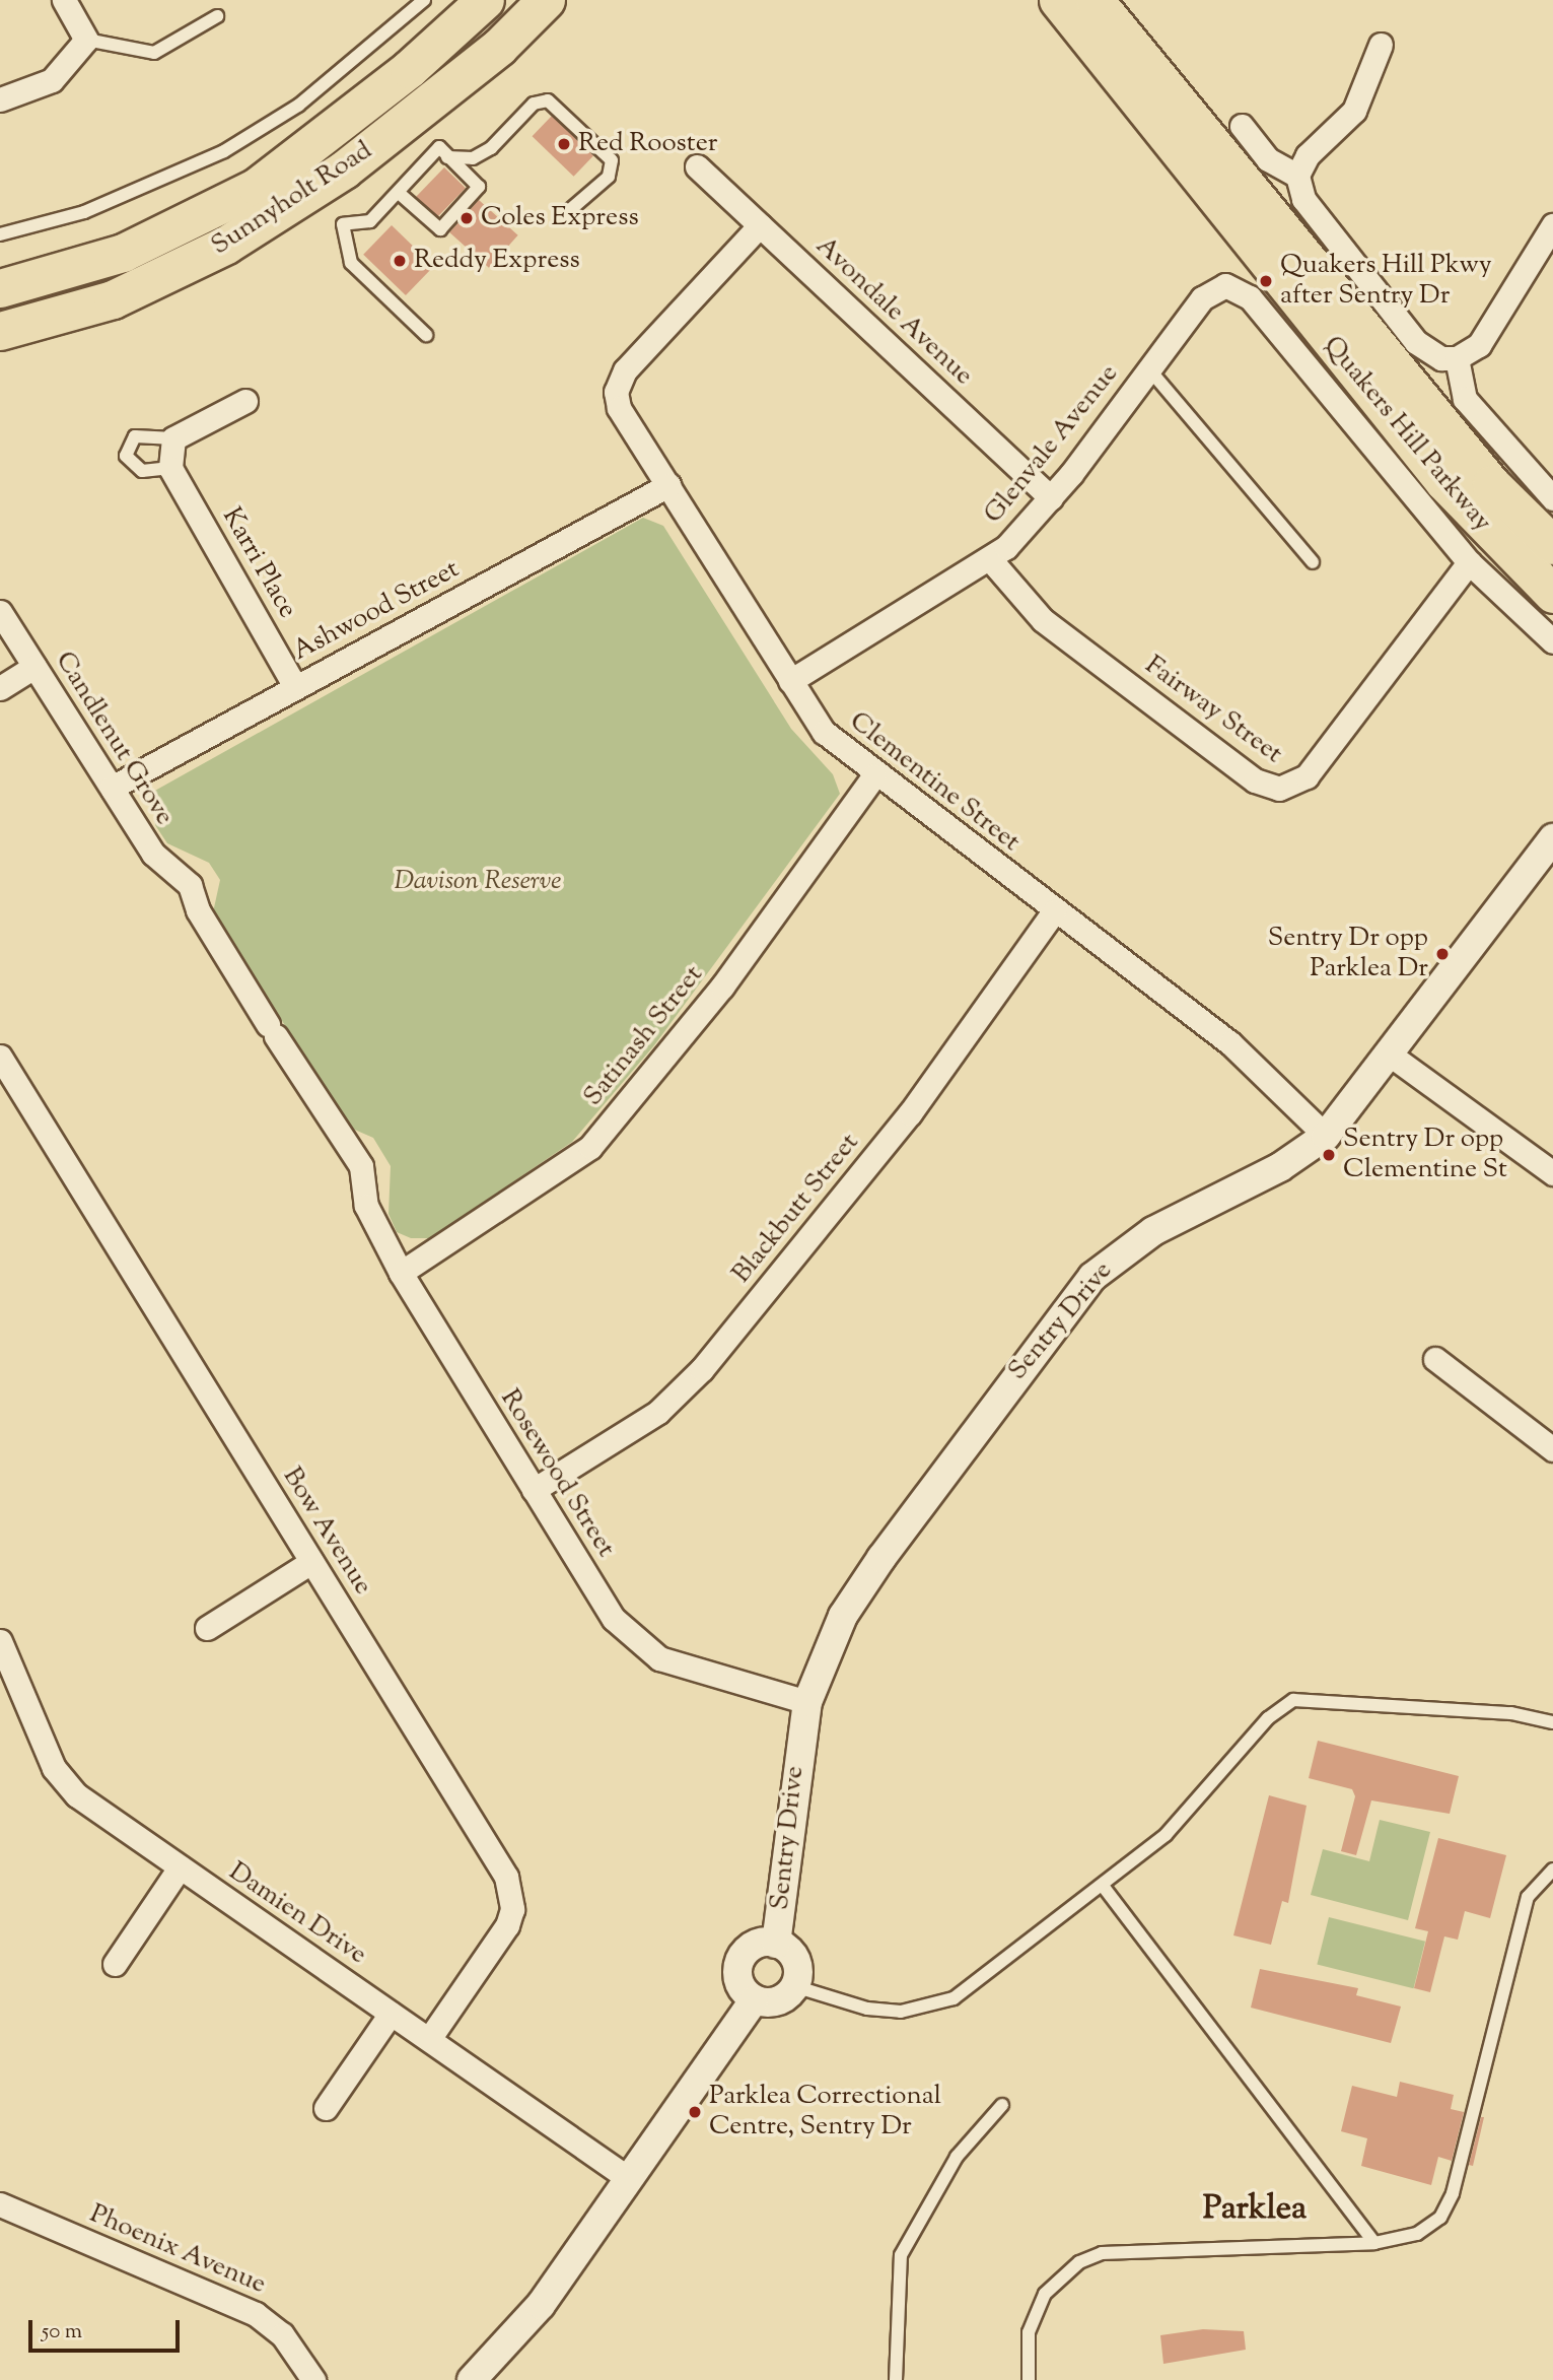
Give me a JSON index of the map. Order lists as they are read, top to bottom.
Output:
{
  "streets": {
    "main road": ["Sunnyholt Road", "Quakers Hill Parkway"],
    "street": [
      "Avondale Avenue",
      "Glenvale Avenue",
      "Karri Place",
      "Ashwood Street",
      "Fairway Street",
      "Candlenut Grove",
      "Clementine Street",
      "Satinash Street",
      "Blackbutt Street",
      "Sentry Drive",
      "Rosewood Street",
      "Bow Avenue",
      "Damien Drive",
      "Phoenix Avenue"
    ]
  },
  "crossings": [
    ["Avondale Avenue", "Glenvale Avenue"],
    ["Avondale Avenue", "Clementine Street"],
    ["Glenvale Avenue", "Fairway Street"],
    ["Glenvale Avenue", "Clementine Street"],
    ["Karri Place", "Ashwood Street"],
    ["Ashwood Street", "Candlenut Grove"],
    ["Ashwood Street", "Clementine Street"],
    ["Candlenut Grove", "Rosewood Street"],
    ["Clementine Street", "Satinash Street"],
    ["Clementine Street", "Blackbutt Street"],
    ["Clementine Street", "Sentry Drive"],
    ["Satinash Street", "Rosewood Street"],
    ["Blackbutt Street", "Rosewood Street"],
    ["Sentry Drive", "Rosewood Street"],
    ["Bow Avenue", "Damien Drive"]
  ],
  "districts": ["Parklea"],
  "parks": ["Davison Reserve"],
  "places": [
    "Red Rooster",
    "Coles Express",
    "Reddy Express",
    "Quakers Hill Pkwy after Sentry Dr",
    "Sentry Dr opp Parklea Dr",
    "Sentry Dr opp Clementine St",
    "Parklea Correctional Centre, Sentry Dr"
  ],
  "scale_bar": "50 m"
}
